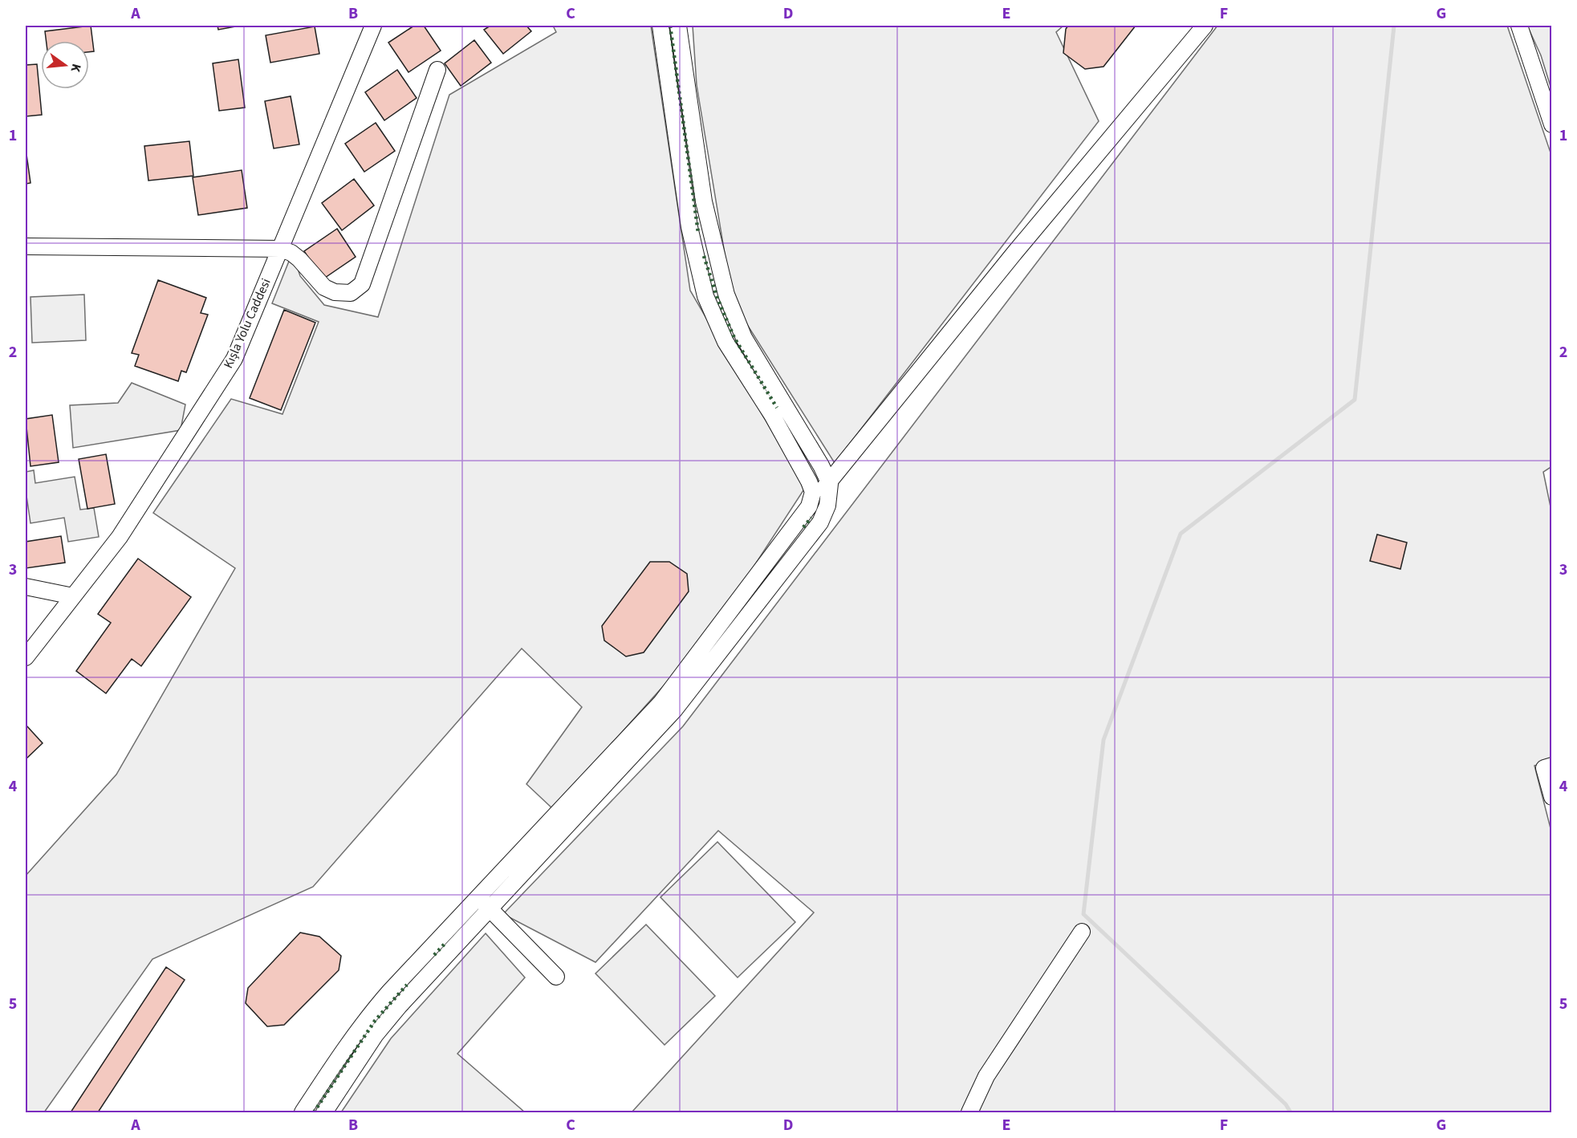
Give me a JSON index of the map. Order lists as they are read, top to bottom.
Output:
{
  "streets": {
    "street": ["Kışla Yolu Caddesi"]
  },
  "north": "right",
  "grid": {
    "columns": [
      "A",
      "B",
      "C",
      "D",
      "E",
      "F",
      "G"
    ],
    "rows": [
      "1",
      "2",
      "3",
      "4",
      "5"
    ]
  }
}
